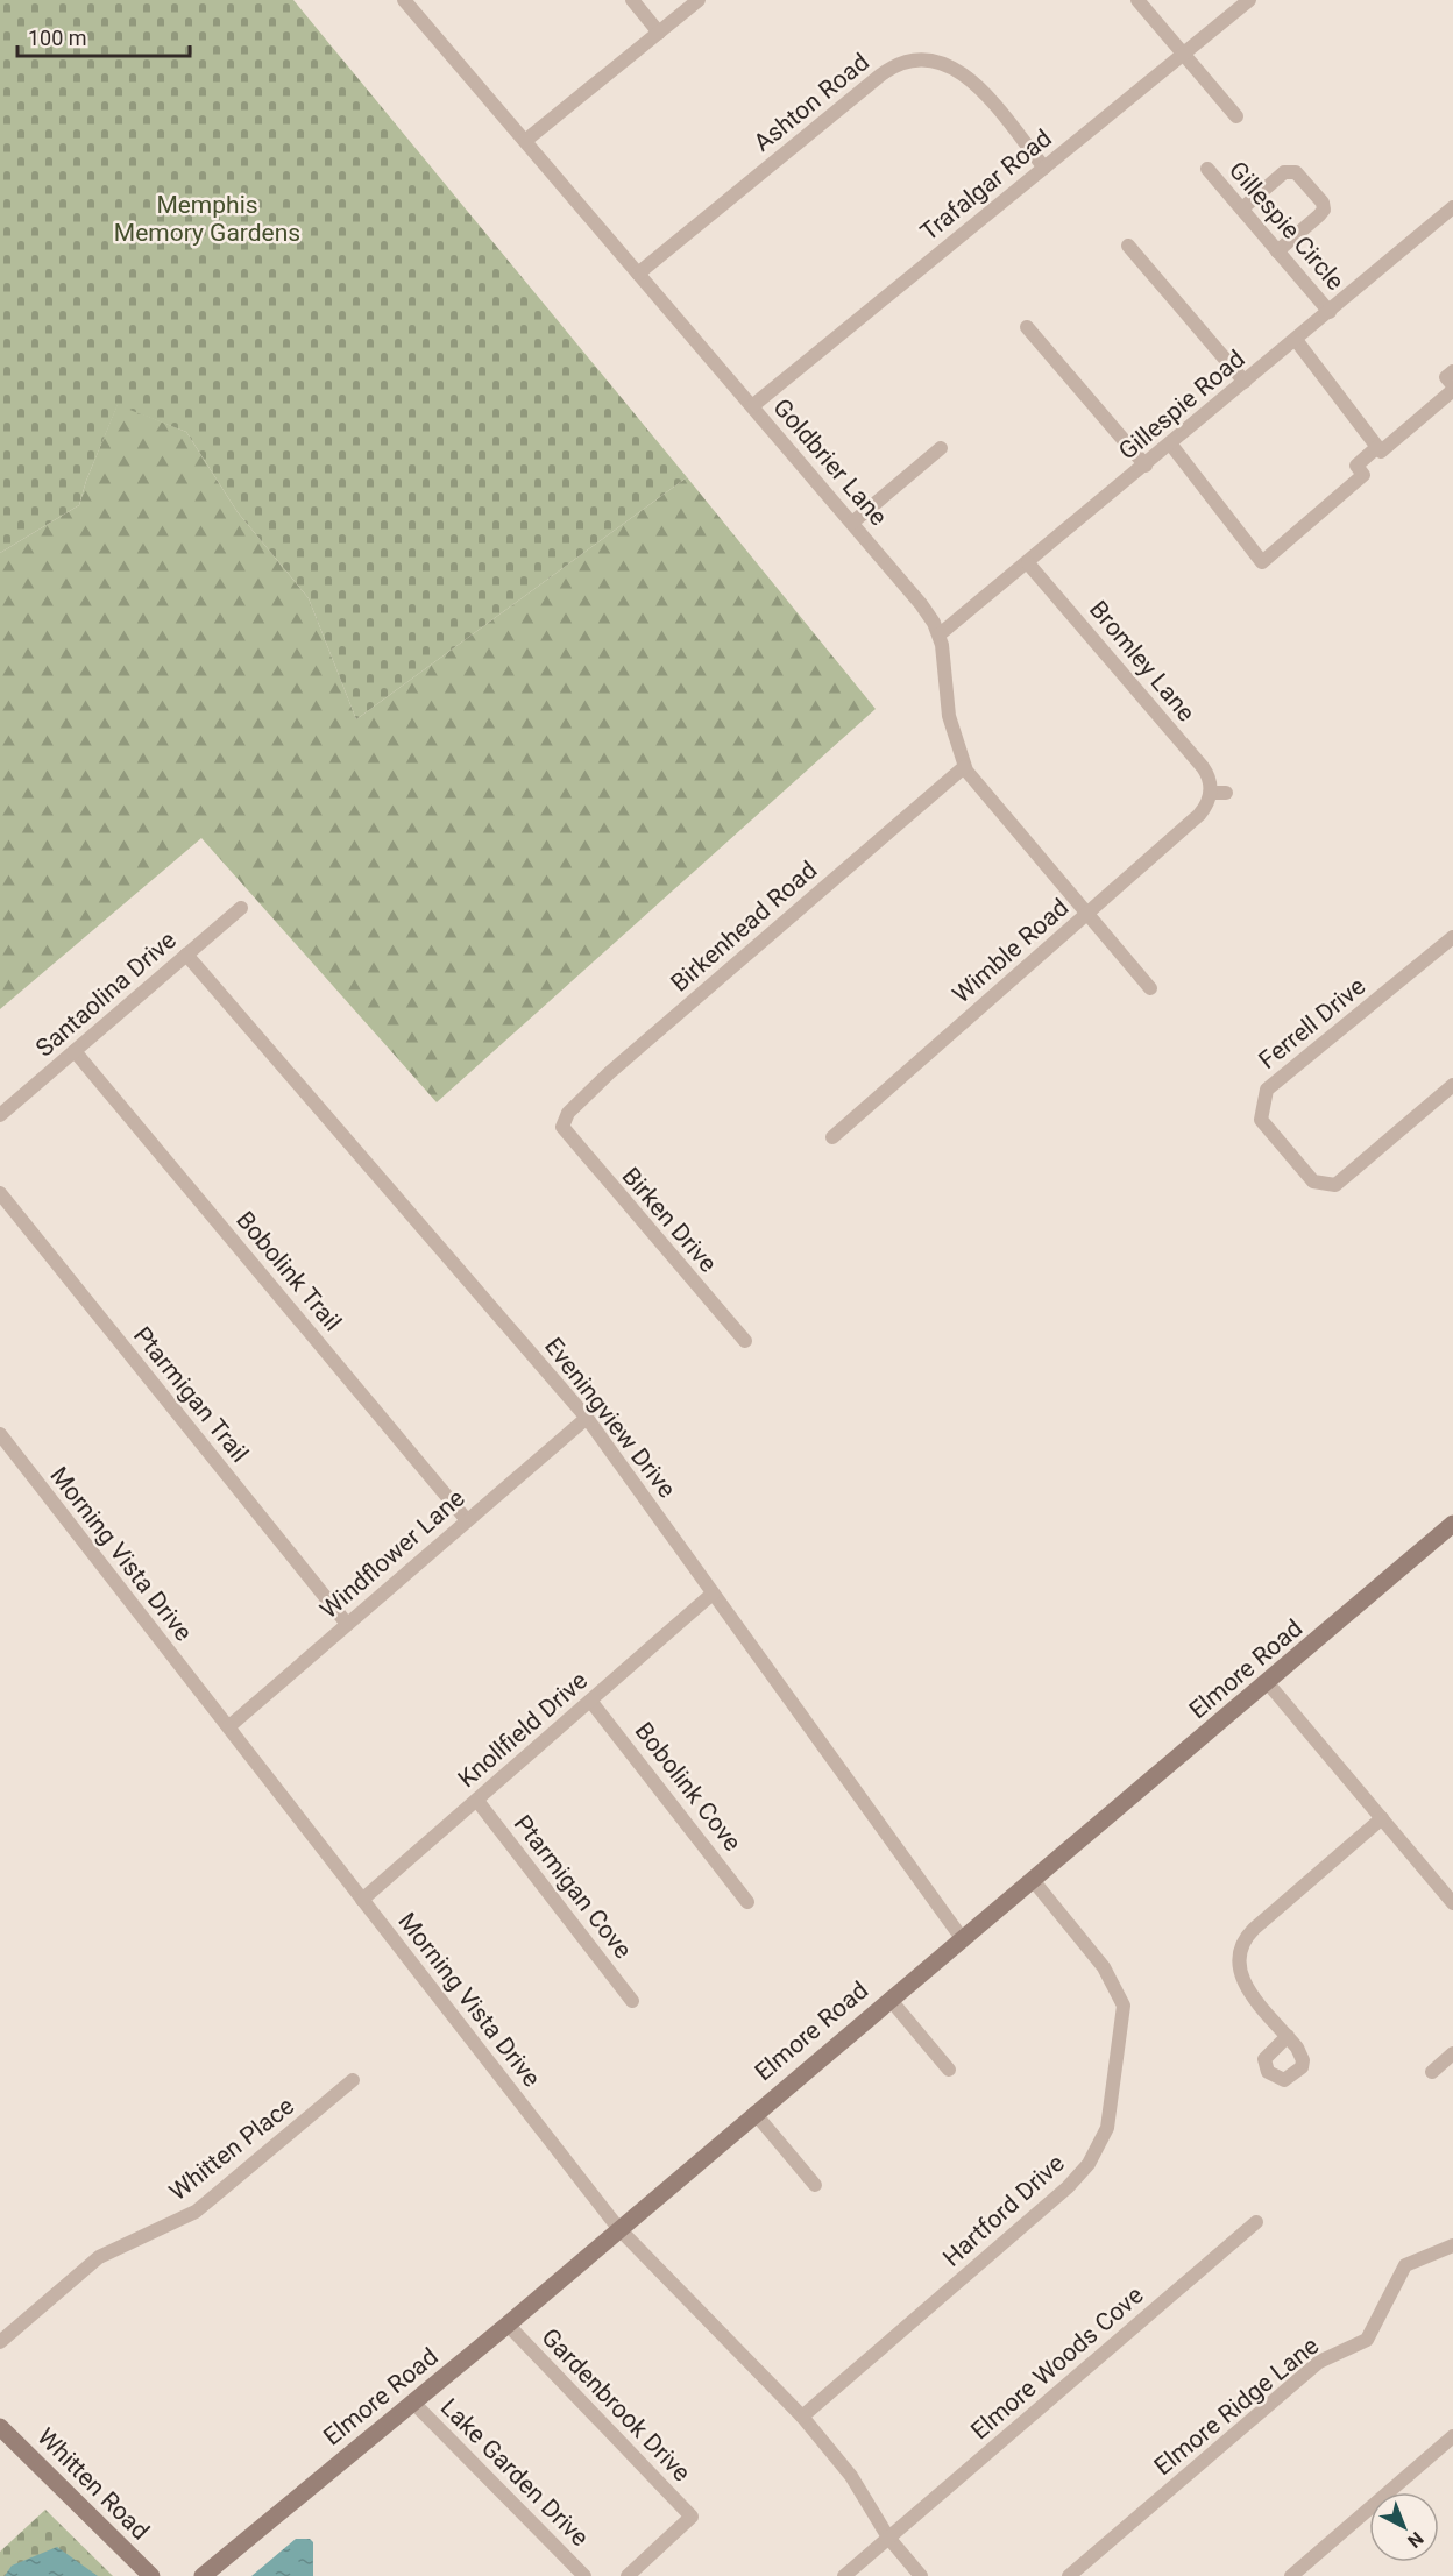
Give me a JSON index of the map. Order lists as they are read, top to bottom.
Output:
{
  "streets": {
    "street": [
      "Ashton Road",
      "Trafalgar Road",
      "Gillespie Circle",
      "Gillespie Road",
      "Goldbrier Lane",
      "Bromley Lane",
      "Birkenhead Road",
      "Wimble Road",
      "Santaolina Drive",
      "Ferrell Drive",
      "Birken Drive",
      "Bobolink Trail",
      "Ptarmigan Trail",
      "Eveningview Drive",
      "Morning Vista Drive",
      "Windflower Lane",
      "Elmore Road",
      "Knollfield Drive",
      "Bobolink Cove",
      "Ptarmigan Cove",
      "Whitten Place",
      "Hartford Drive",
      "Elmore Woods Cove",
      "Gardenbrook Drive",
      "Elmore Ridge Lane",
      "Lake Garden Drive",
      "Whitten Road"
    ]
  },
  "crossings": [
    ["Ashton Road", "Trafalgar Road"],
    ["Ashton Road", "Goldbrier Lane"],
    ["Trafalgar Road", "Goldbrier Lane"],
    ["Gillespie Circle", "Gillespie Road"],
    ["Gillespie Road", "Goldbrier Lane"],
    ["Gillespie Road", "Bromley Lane"],
    ["Goldbrier Lane", "Birkenhead Road"],
    ["Goldbrier Lane", "Wimble Road"],
    ["Bromley Lane", "Wimble Road"],
    ["Birkenhead Road", "Birken Drive"],
    ["Santaolina Drive", "Bobolink Trail"],
    ["Santaolina Drive", "Eveningview Drive"],
    ["Bobolink Trail", "Windflower Lane"],
    ["Ptarmigan Trail", "Windflower Lane"],
    ["Eveningview Drive", "Windflower Lane"],
    ["Eveningview Drive", "Elmore Road"],
    ["Eveningview Drive", "Knollfield Drive"],
    ["Morning Vista Drive", "Windflower Lane"],
    ["Morning Vista Drive", "Elmore Road"],
    ["Morning Vista Drive", "Knollfield Drive"],
    ["Morning Vista Drive", "Hartford Drive"],
    ["Morning Vista Drive", "Elmore Woods Cove"],
    ["Elmore Road", "Hartford Drive"],
    ["Elmore Road", "Gardenbrook Drive"],
    ["Elmore Road", "Lake Garden Drive"],
    ["Knollfield Drive", "Bobolink Cove"],
    ["Knollfield Drive", "Ptarmigan Cove"]
  ],
  "parks": ["Memphis Memory Gardens"],
  "scale_bar": "100 m",
  "north": "bottom right"
}
